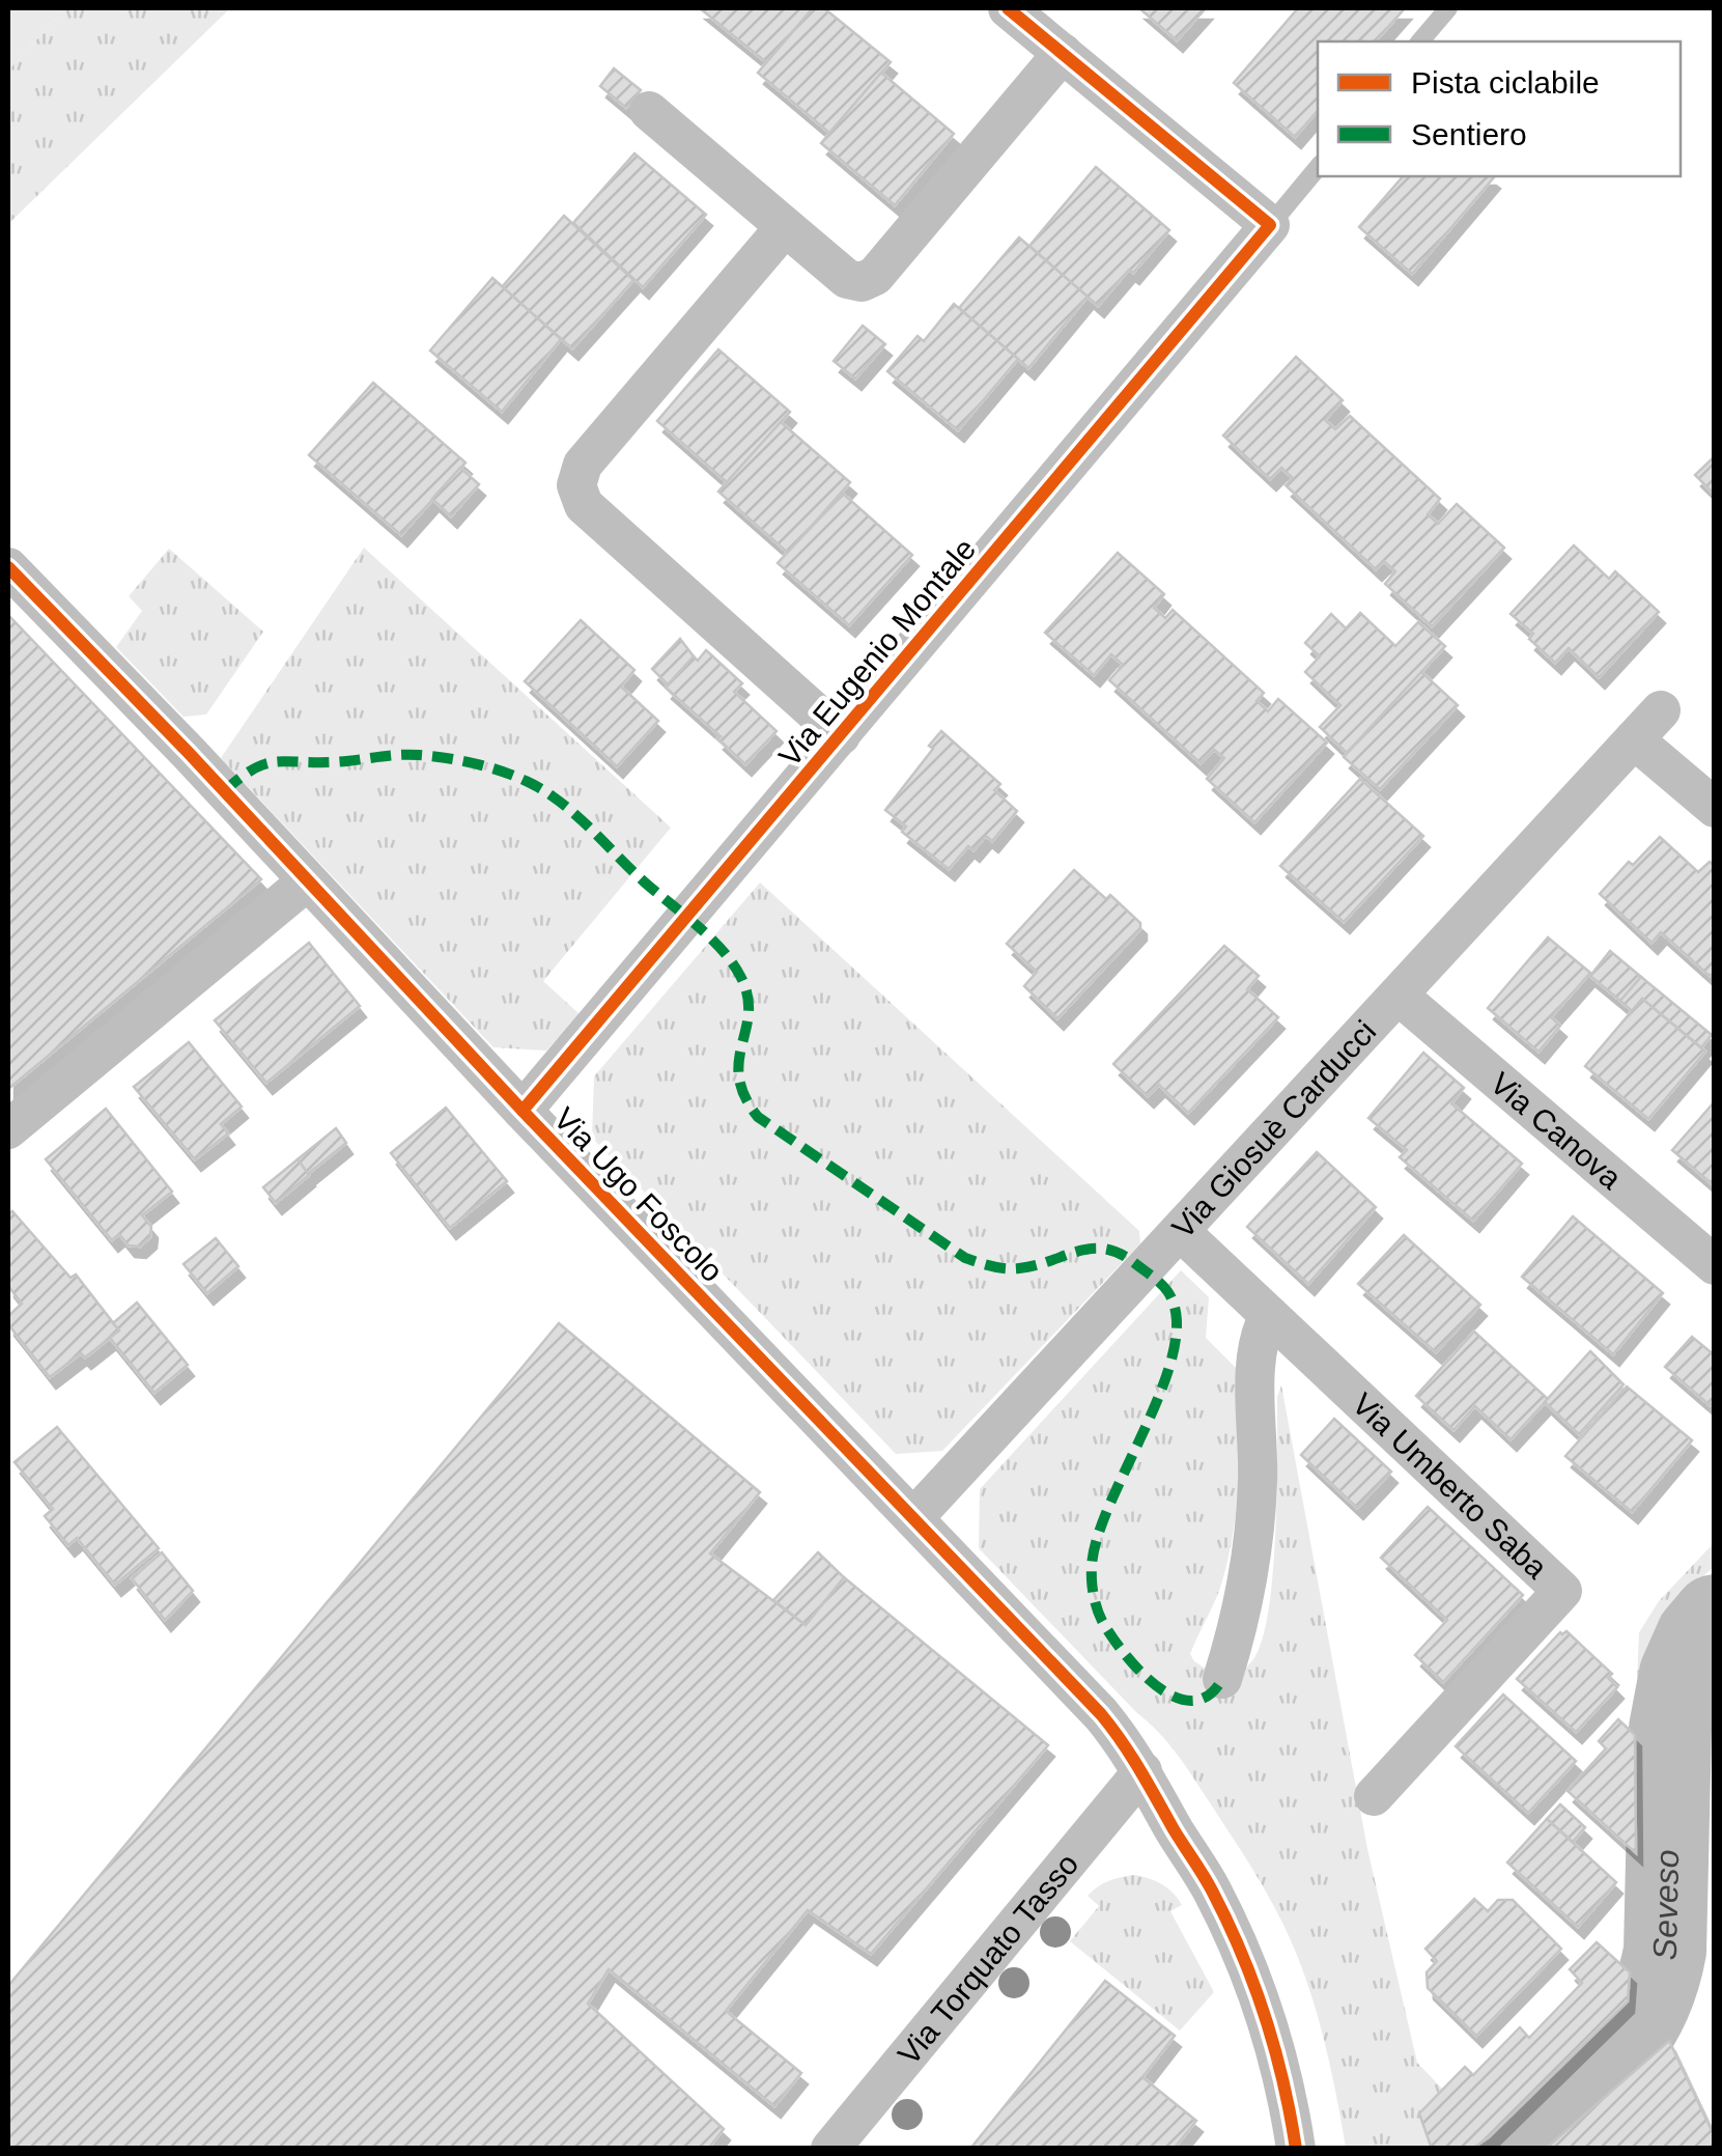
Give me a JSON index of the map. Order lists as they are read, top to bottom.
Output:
{
  "streets": {
    "street": [
      "Via Eugenio Montale",
      "Via Giosuè Carducci",
      "Via Canova",
      "Via Ugo Foscolo",
      "Via Umberto Saba",
      "Via Torquato Tasso"
    ]
  },
  "crossings": [
    ["Via Eugenio Montale", "Via Ugo Foscolo"],
    ["Via Giosuè Carducci", "Via Canova"],
    ["Via Giosuè Carducci", "Via Ugo Foscolo"],
    ["Via Giosuè Carducci", "Via Umberto Saba"],
    ["Via Ugo Foscolo", "Via Torquato Tasso"]
  ],
  "water": ["Seveso"],
  "legend": ["Pista ciclabile", "Sentiero"]
}
